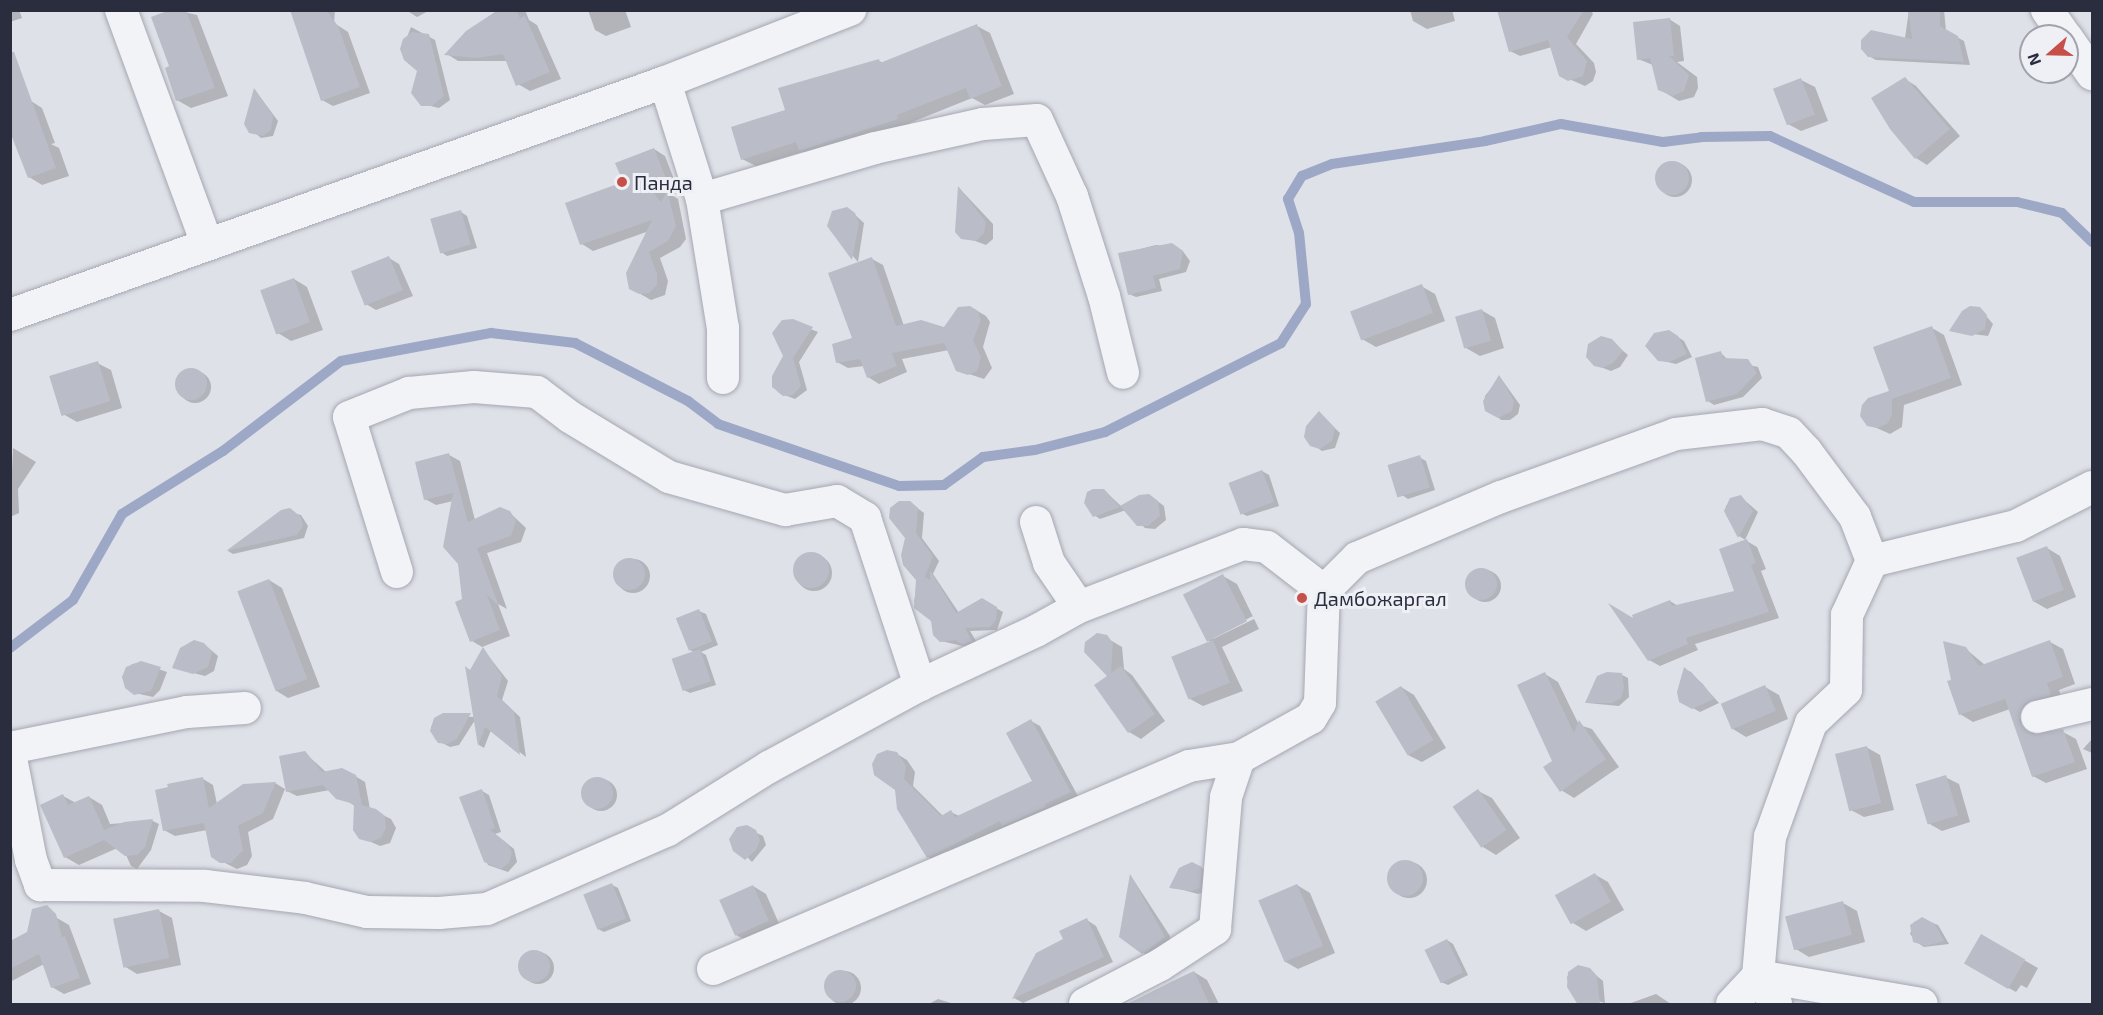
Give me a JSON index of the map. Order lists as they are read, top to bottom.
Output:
{
  "places": ["Панда", "Дамбожаргал"],
  "north": "left"
}
